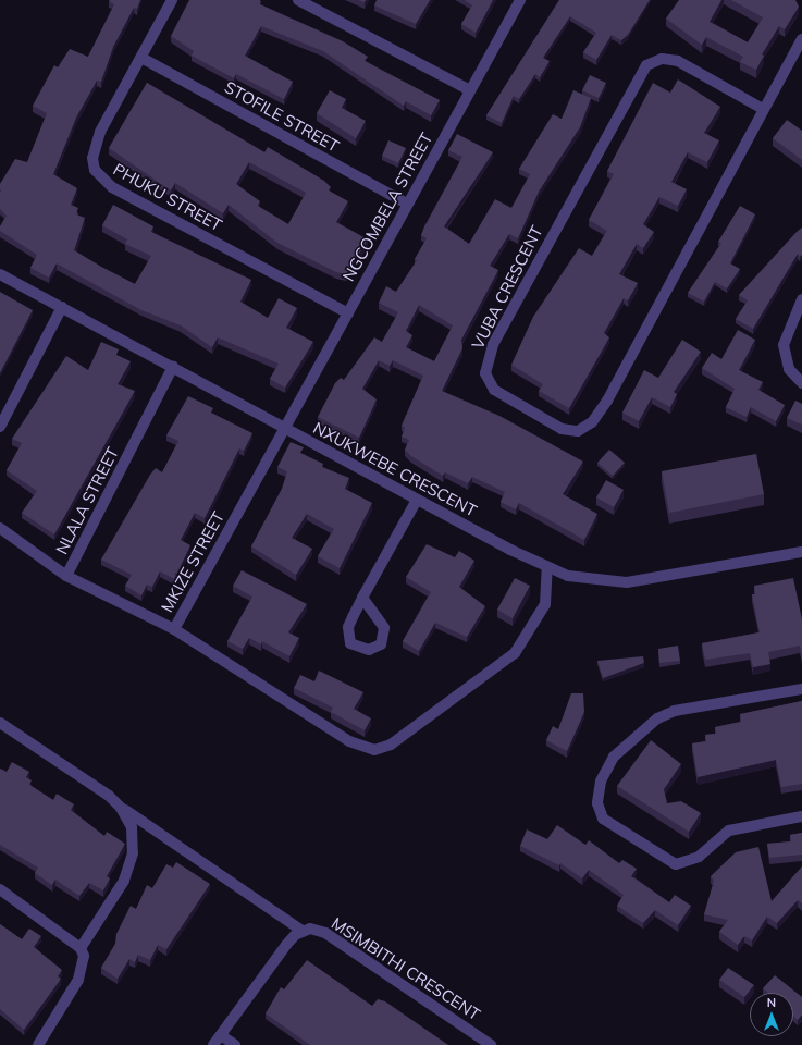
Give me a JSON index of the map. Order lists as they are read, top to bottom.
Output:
{
  "streets": {
    "street": [
      "STOFILE STREET",
      "PHUKU STREET",
      "NGCOMBELA STREET",
      "VUBA CRESCENT",
      "NXUKWEBE CRESCENT",
      "NLALA STREET",
      "MKIZE STREET",
      "MSIMBITHI CRESCENT"
    ]
  },
  "crossings": [
    ["STOFILE STREET", "PHUKU STREET"],
    ["STOFILE STREET", "NGCOMBELA STREET"],
    ["PHUKU STREET", "NGCOMBELA STREET"],
    ["NGCOMBELA STREET", "NXUKWEBE CRESCENT"],
    ["NGCOMBELA STREET", "MKIZE STREET"],
    ["NXUKWEBE CRESCENT", "NLALA STREET"],
    ["NXUKWEBE CRESCENT", "MKIZE STREET"],
    ["NLALA STREET", "MKIZE STREET"]
  ],
  "north": "top"
}
